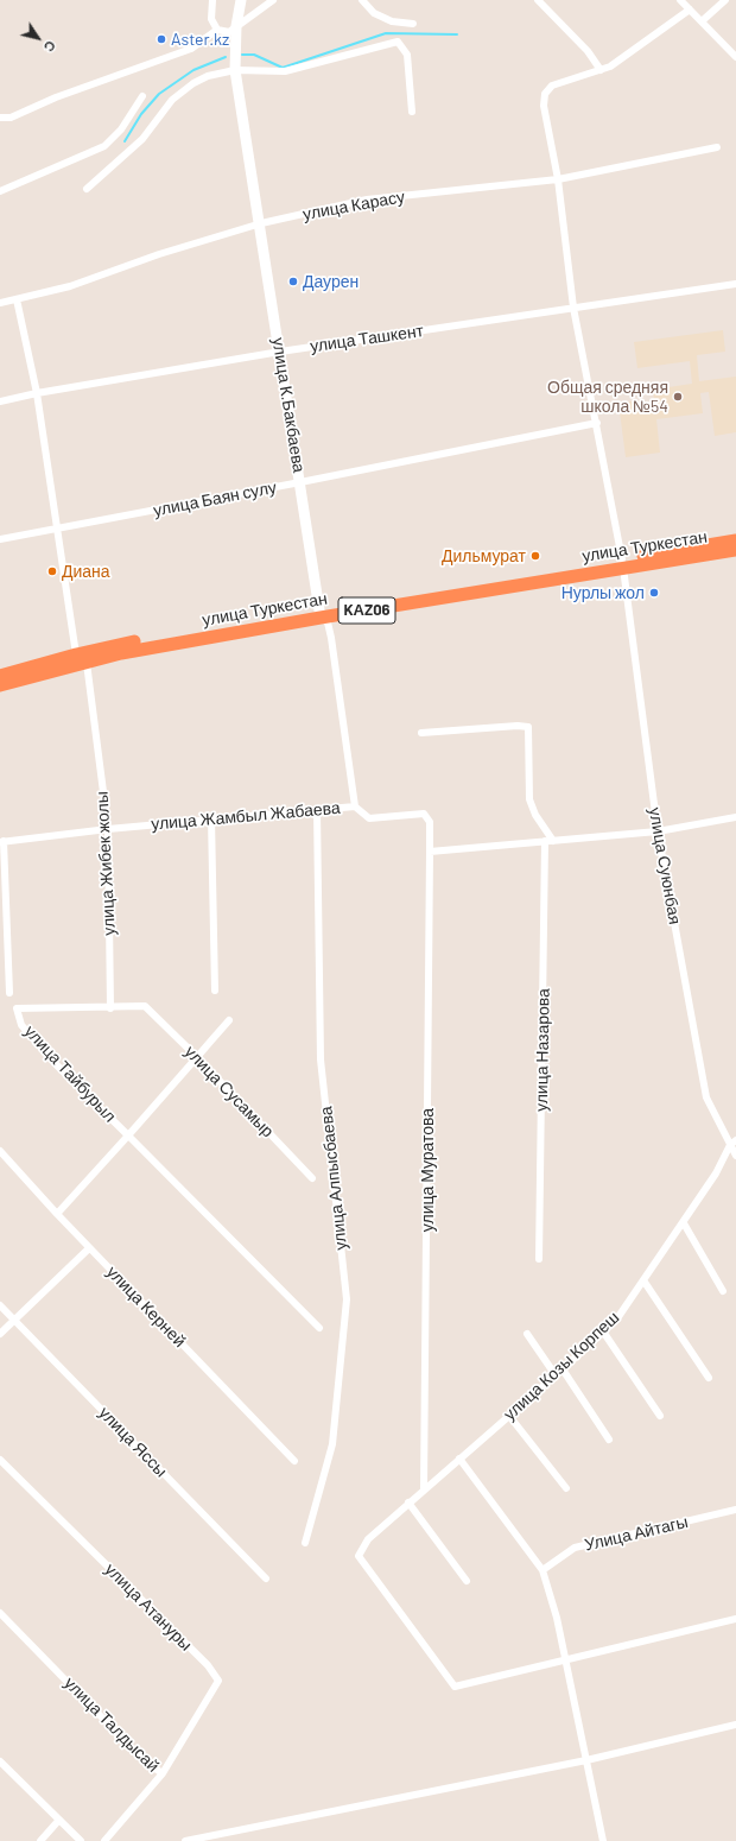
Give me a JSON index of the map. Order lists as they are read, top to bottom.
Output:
{
  "streets": {
    "highway": ["улица Туркестан", "KАZ06"],
    "street": [
      "улица Карасу",
      "улица Ташкент",
      "улица К.Бакбаева",
      "улица Баян сулу",
      "улица Жамбыл Жабаева",
      "улица Жибек жолы",
      "улица Суюнбая",
      "улица Назарова",
      "улица Тайбурыл",
      "улица Сусамыр",
      "улица Муратова",
      "улица Алпысбаева",
      "улица Керней",
      "улица Козы Корпеш",
      "улица Яссы",
      "Улица Айтагы",
      "улица Атануры",
      "улица Талдысай"
    ]
  },
  "crossings": [
    ["улица Карасу", "улица К.Бакбаева"],
    ["улица Карасу", "улица Суюнбая"],
    ["улица Ташкент", "улица К.Бакбаева"],
    ["улица Ташкент", "улица Суюнбая"],
    ["улица К.Бакбаева", "улица Баян сулу"],
    ["улица К.Бакбаева", "улица Туркестан"],
    ["улица К.Бакбаева", "улица Жамбыл Жабаева"],
    ["улица Баян сулу", "улица Суюнбая"],
    ["улица Туркестан", "улица Жибек жолы"],
    ["улица Туркестан", "улица Суюнбая"],
    ["улица Жамбыл Жабаева", "улица Жибек жолы"],
    ["улица Жамбыл Жабаева", "улица Муратова"],
    ["улица Жамбыл Жабаева", "улица Алпысбаева"],
    ["улица Жибек жолы", "улица Тайбурыл"],
    ["улица Жибек жолы", "улица Сусамыр"],
    ["улица Суюнбая", "улица Козы Корпеш"],
    ["улица Тайбурыл", "улица Сусамыр"],
    ["улица Муратова", "улица Козы Корпеш"],
    ["улица Атануры", "улица Талдысай"]
  ],
  "places": [
    "Aster.kz",
    "Даурен",
    "Общая средняя школа №54",
    "Дильмурат",
    "Диана",
    "Нурлы жол"
  ],
  "north": "bottom right"
}
